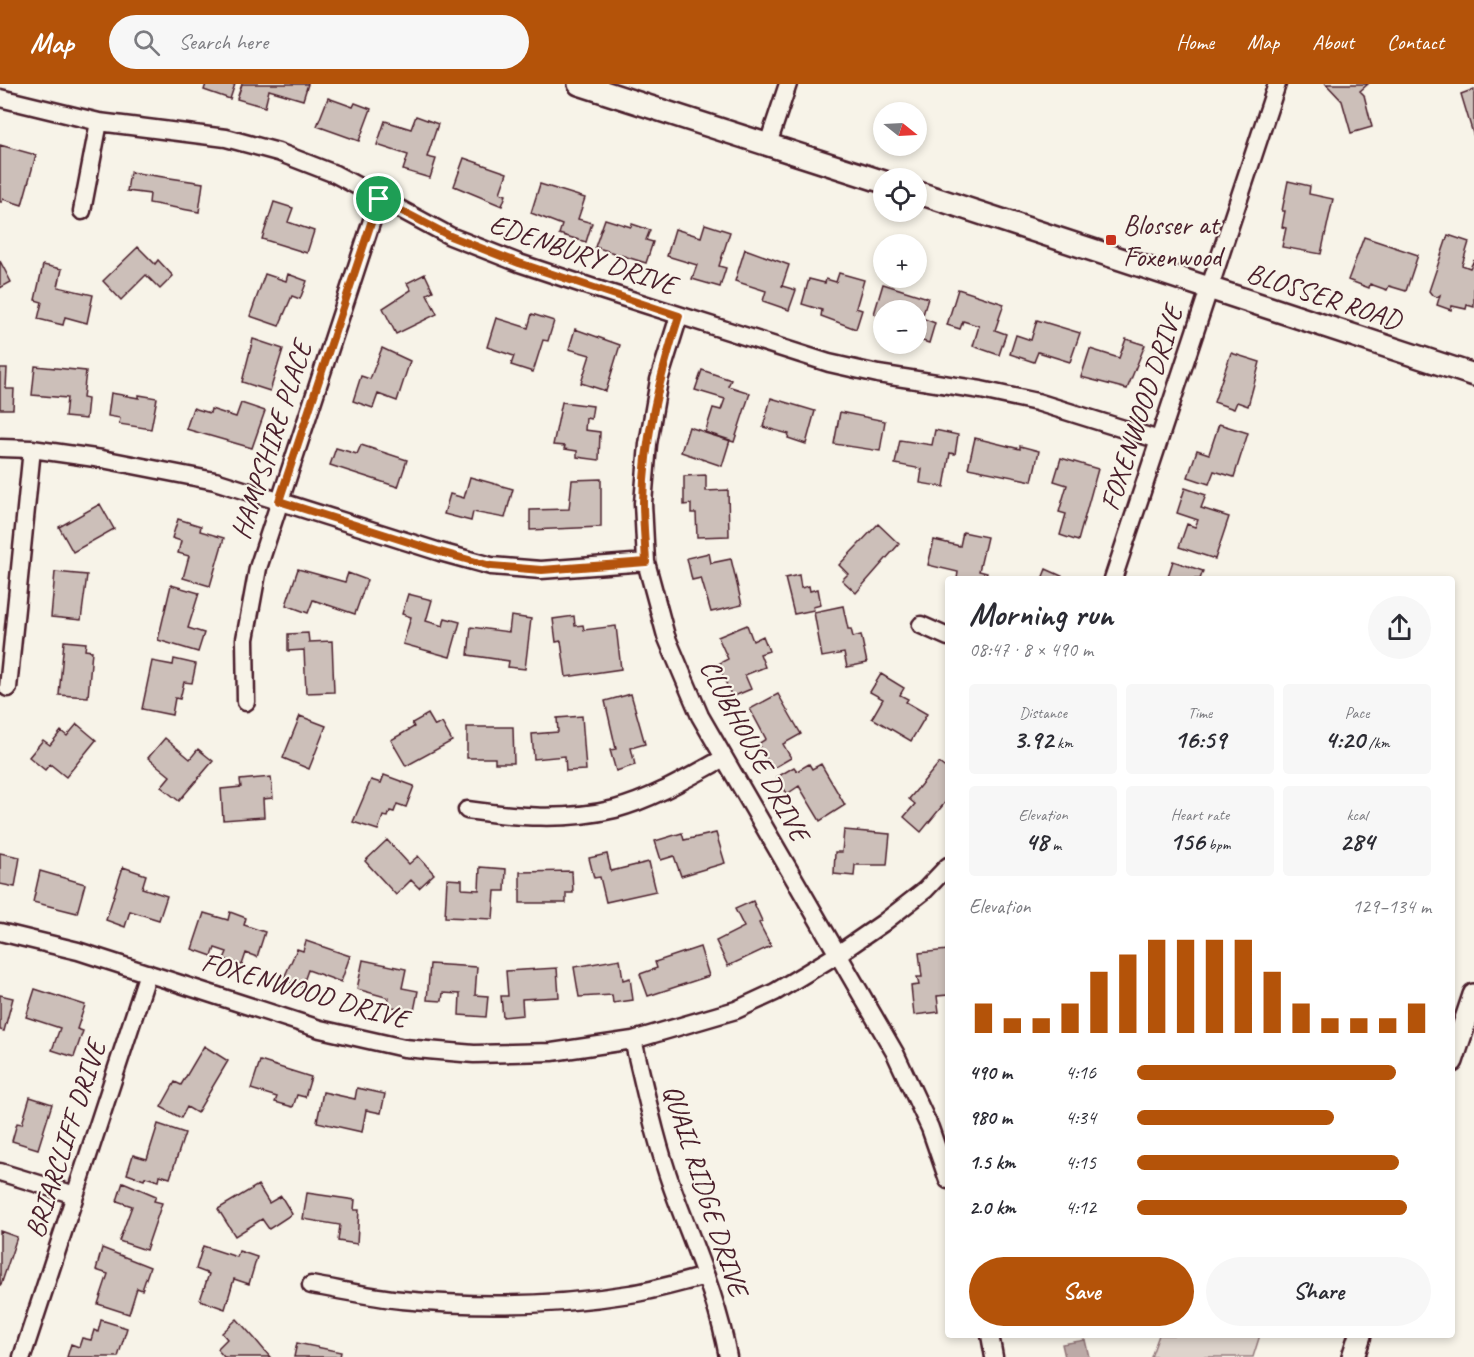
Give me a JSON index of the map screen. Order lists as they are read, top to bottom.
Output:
{
  "streets": {
    "street": [
      "EDENBURY DRIVE",
      "BLOSSER ROAD",
      "FOXENWOOD DRIVE",
      "HAMPSHIRE PLACE",
      "CLUBHOUSE DRIVE",
      "BRIARCLIFF DRIVE",
      "QUAIL RIDGE DRIVE"
    ]
  },
  "crossings": [
    ["EDENBURY DRIVE", "FOXENWOOD DRIVE"],
    ["EDENBURY DRIVE", "HAMPSHIRE PLACE"],
    ["EDENBURY DRIVE", "CLUBHOUSE DRIVE"],
    ["BLOSSER ROAD", "FOXENWOOD DRIVE"],
    ["FOXENWOOD DRIVE", "CLUBHOUSE DRIVE"],
    ["FOXENWOOD DRIVE", "BRIARCLIFF DRIVE"],
    ["FOXENWOOD DRIVE", "QUAIL RIDGE DRIVE"]
  ],
  "places": {
    "transit": ["Blosser at Foxenwood"]
  },
  "north": "right",
  "page": {
    "header": "Map",
    "search": "Search here",
    "nav": [
      "Home",
      "Map",
      "About",
      "Contact"
    ],
    "map_buttons": ["+", "−"],
    "heading": ["Morning run", "08:47 · 8 × 490 m"],
    "stats": [
      ["Distance", "3.92 km"],
      ["Time", "16:59"],
      ["Pace", "4:20 /km"],
      ["Elevation", "48 m"],
      ["Heart rate", "156 bpm"],
      ["kcal", "284"]
    ],
    "chart": ["Elevation", "129–134 m"],
    "list": [
      {
        "name": "490 m",
        "note": "4:16"
      },
      {
        "name": "980 m",
        "note": "4:34"
      },
      {
        "name": "1.5 km",
        "note": "4:15"
      },
      {
        "name": "2.0 km",
        "note": "4:12"
      }
    ],
    "buttons": ["Save", "Share"]
  }
}
